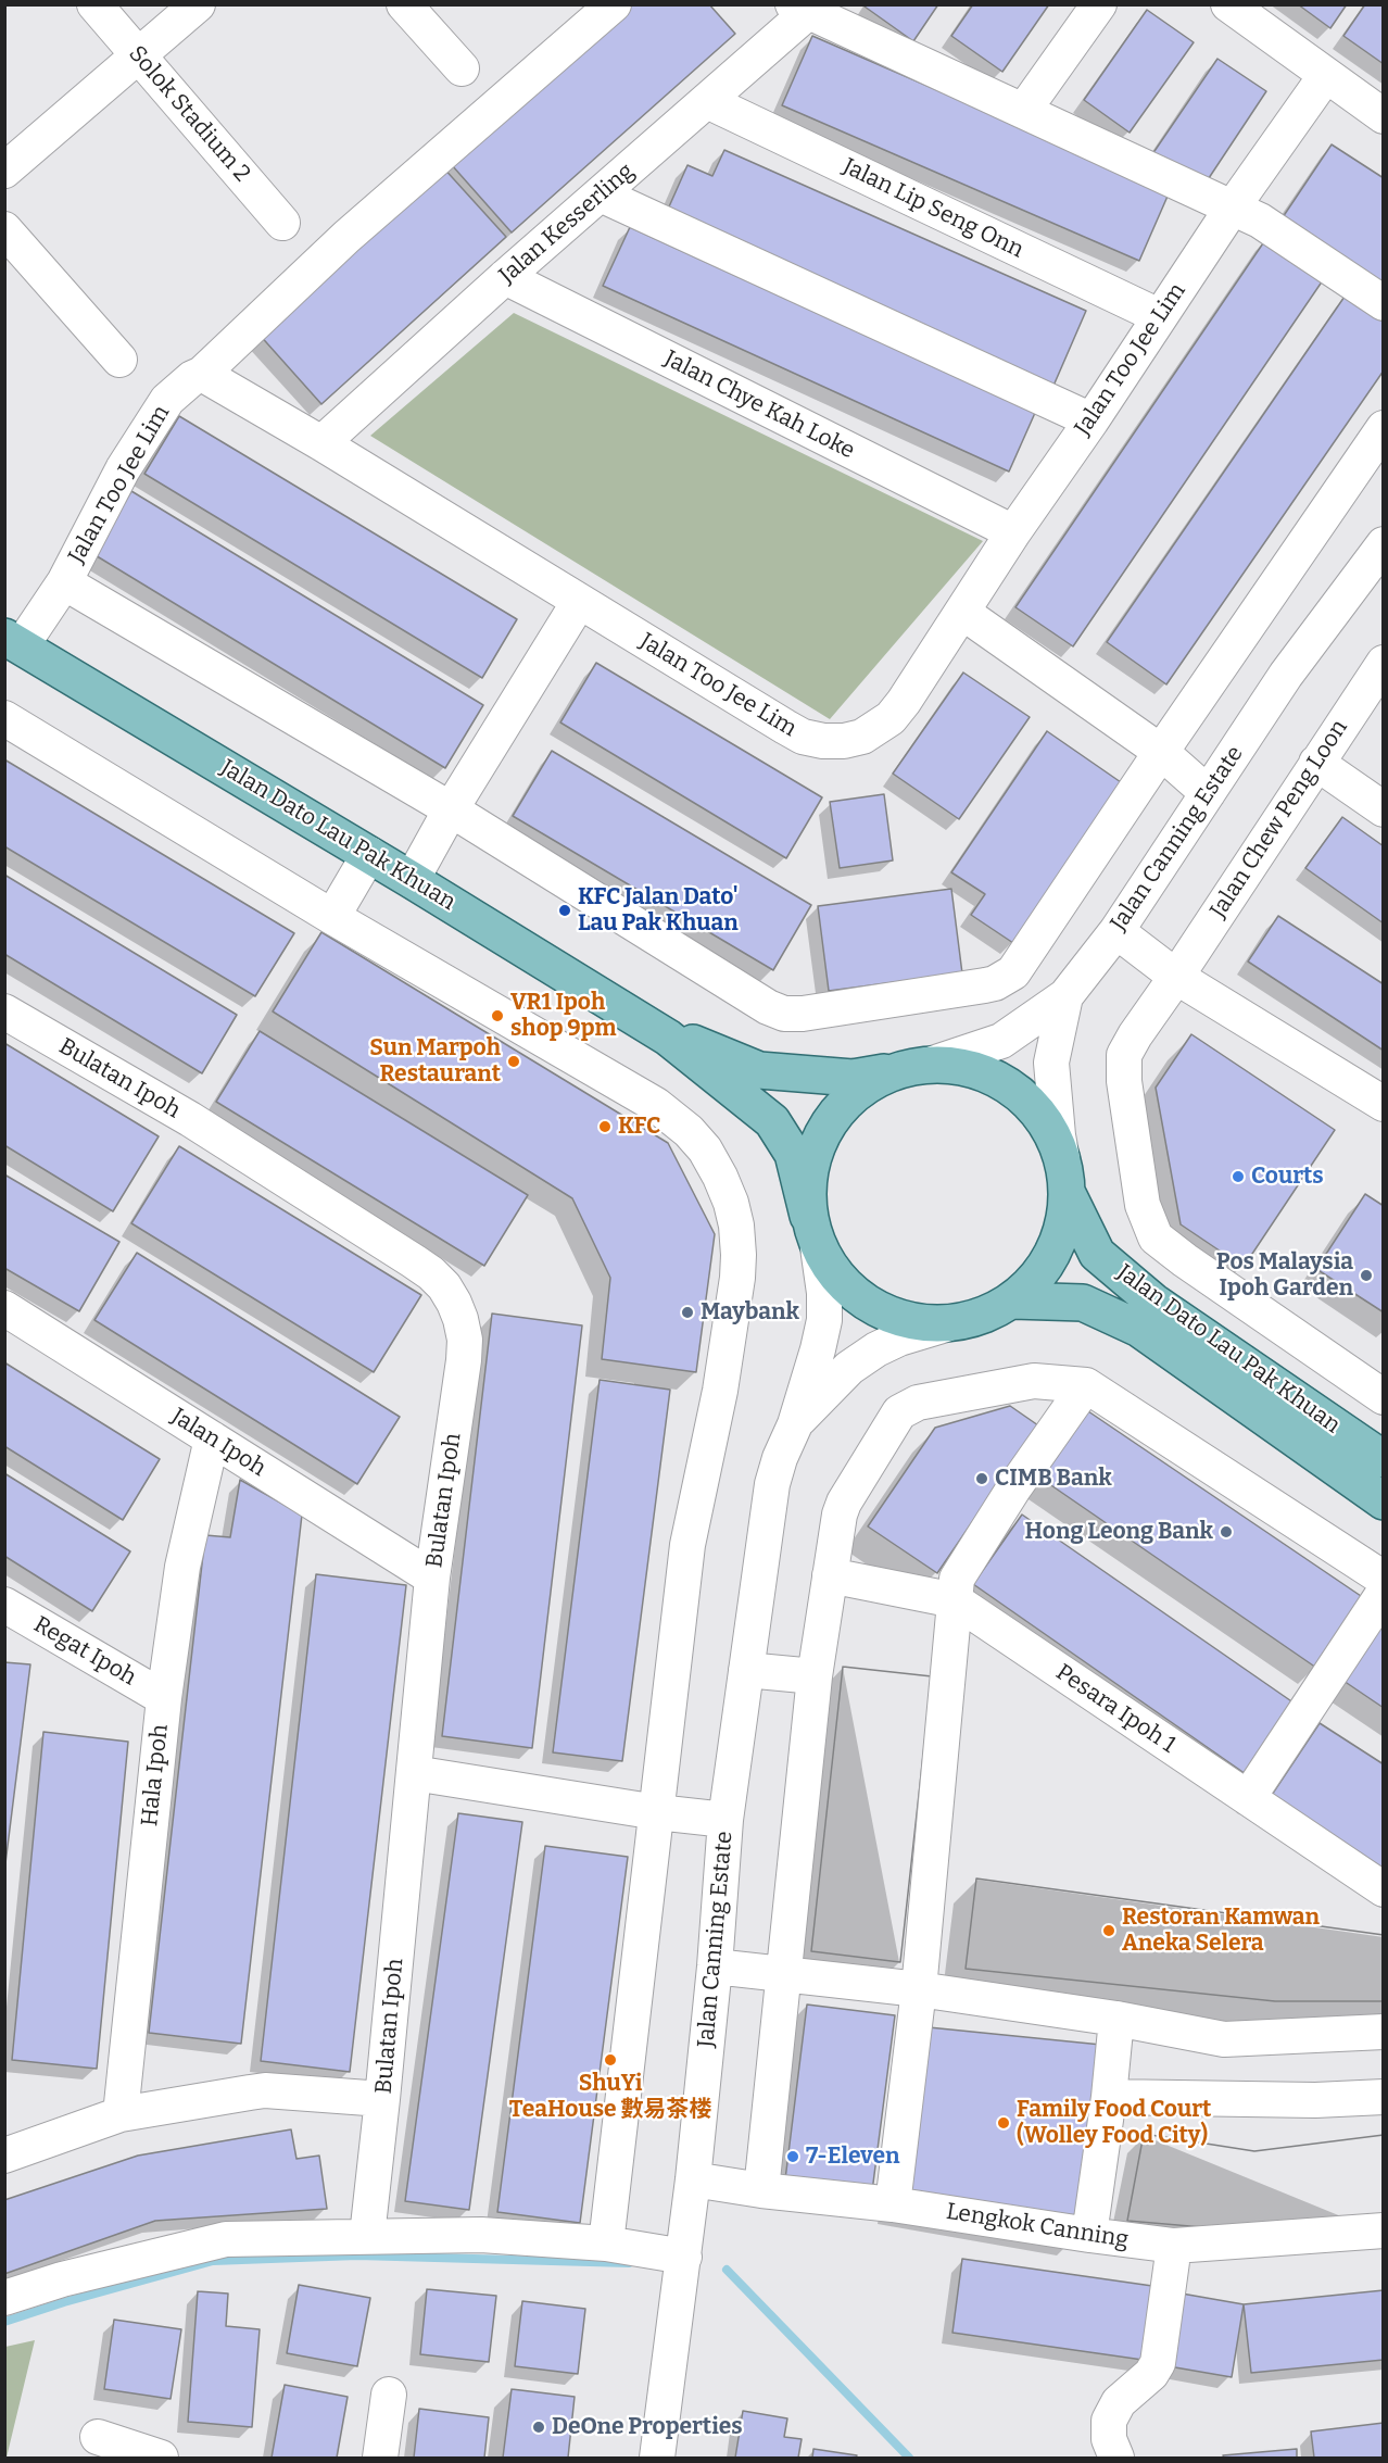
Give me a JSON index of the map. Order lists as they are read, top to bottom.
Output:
{
  "streets": {
    "main road": ["Jalan Dato Lau Pak Khuan"],
    "street": [
      "Solok Stadium 2",
      "Jalan Lip Seng Onn",
      "Jalan Kesserling",
      "Jalan Too Jee Lim",
      "Jalan Chye Kah Loke",
      "Jalan Chew Peng Loon",
      "Jalan Canning Estate",
      "Bulatan Ipoh",
      "Jalan Ipoh",
      "Regat Ipoh",
      "Pesara Ipoh 1",
      "Hala Ipoh",
      "Lengkok Canning"
    ]
  },
  "crossings": [
    ["Jalan Lip Seng Onn", "Jalan Kesserling"],
    ["Jalan Lip Seng Onn", "Jalan Too Jee Lim"],
    ["Jalan Kesserling", "Jalan Too Jee Lim"],
    ["Jalan Kesserling", "Jalan Chye Kah Loke"],
    ["Jalan Too Jee Lim", "Jalan Chye Kah Loke"],
    ["Jalan Too Jee Lim", "Jalan Dato Lau Pak Khuan"],
    ["Jalan Dato Lau Pak Khuan", "Jalan Canning Estate"],
    ["Jalan Canning Estate", "Lengkok Canning"],
    ["Bulatan Ipoh", "Jalan Ipoh"],
    ["Jalan Ipoh", "Hala Ipoh"],
    ["Regat Ipoh", "Hala Ipoh"]
  ],
  "places": [
    "KFC Jalan Dato' Lau Pak Khuan",
    "VR1 Ipoh shop 9pm",
    "Sun Marpoh Restaurant",
    "KFC",
    "Courts",
    "Pos Malaysia Ipoh Garden",
    "Maybank",
    "CIMB Bank",
    "Hong Leong Bank",
    "Restoran Kamwan Aneka Selera",
    "ShuYi TeaHouse 數易茶楼",
    "Family Food Court (Wolley Food City)",
    "7-Eleven",
    "DeOne Properties"
  ]
}
